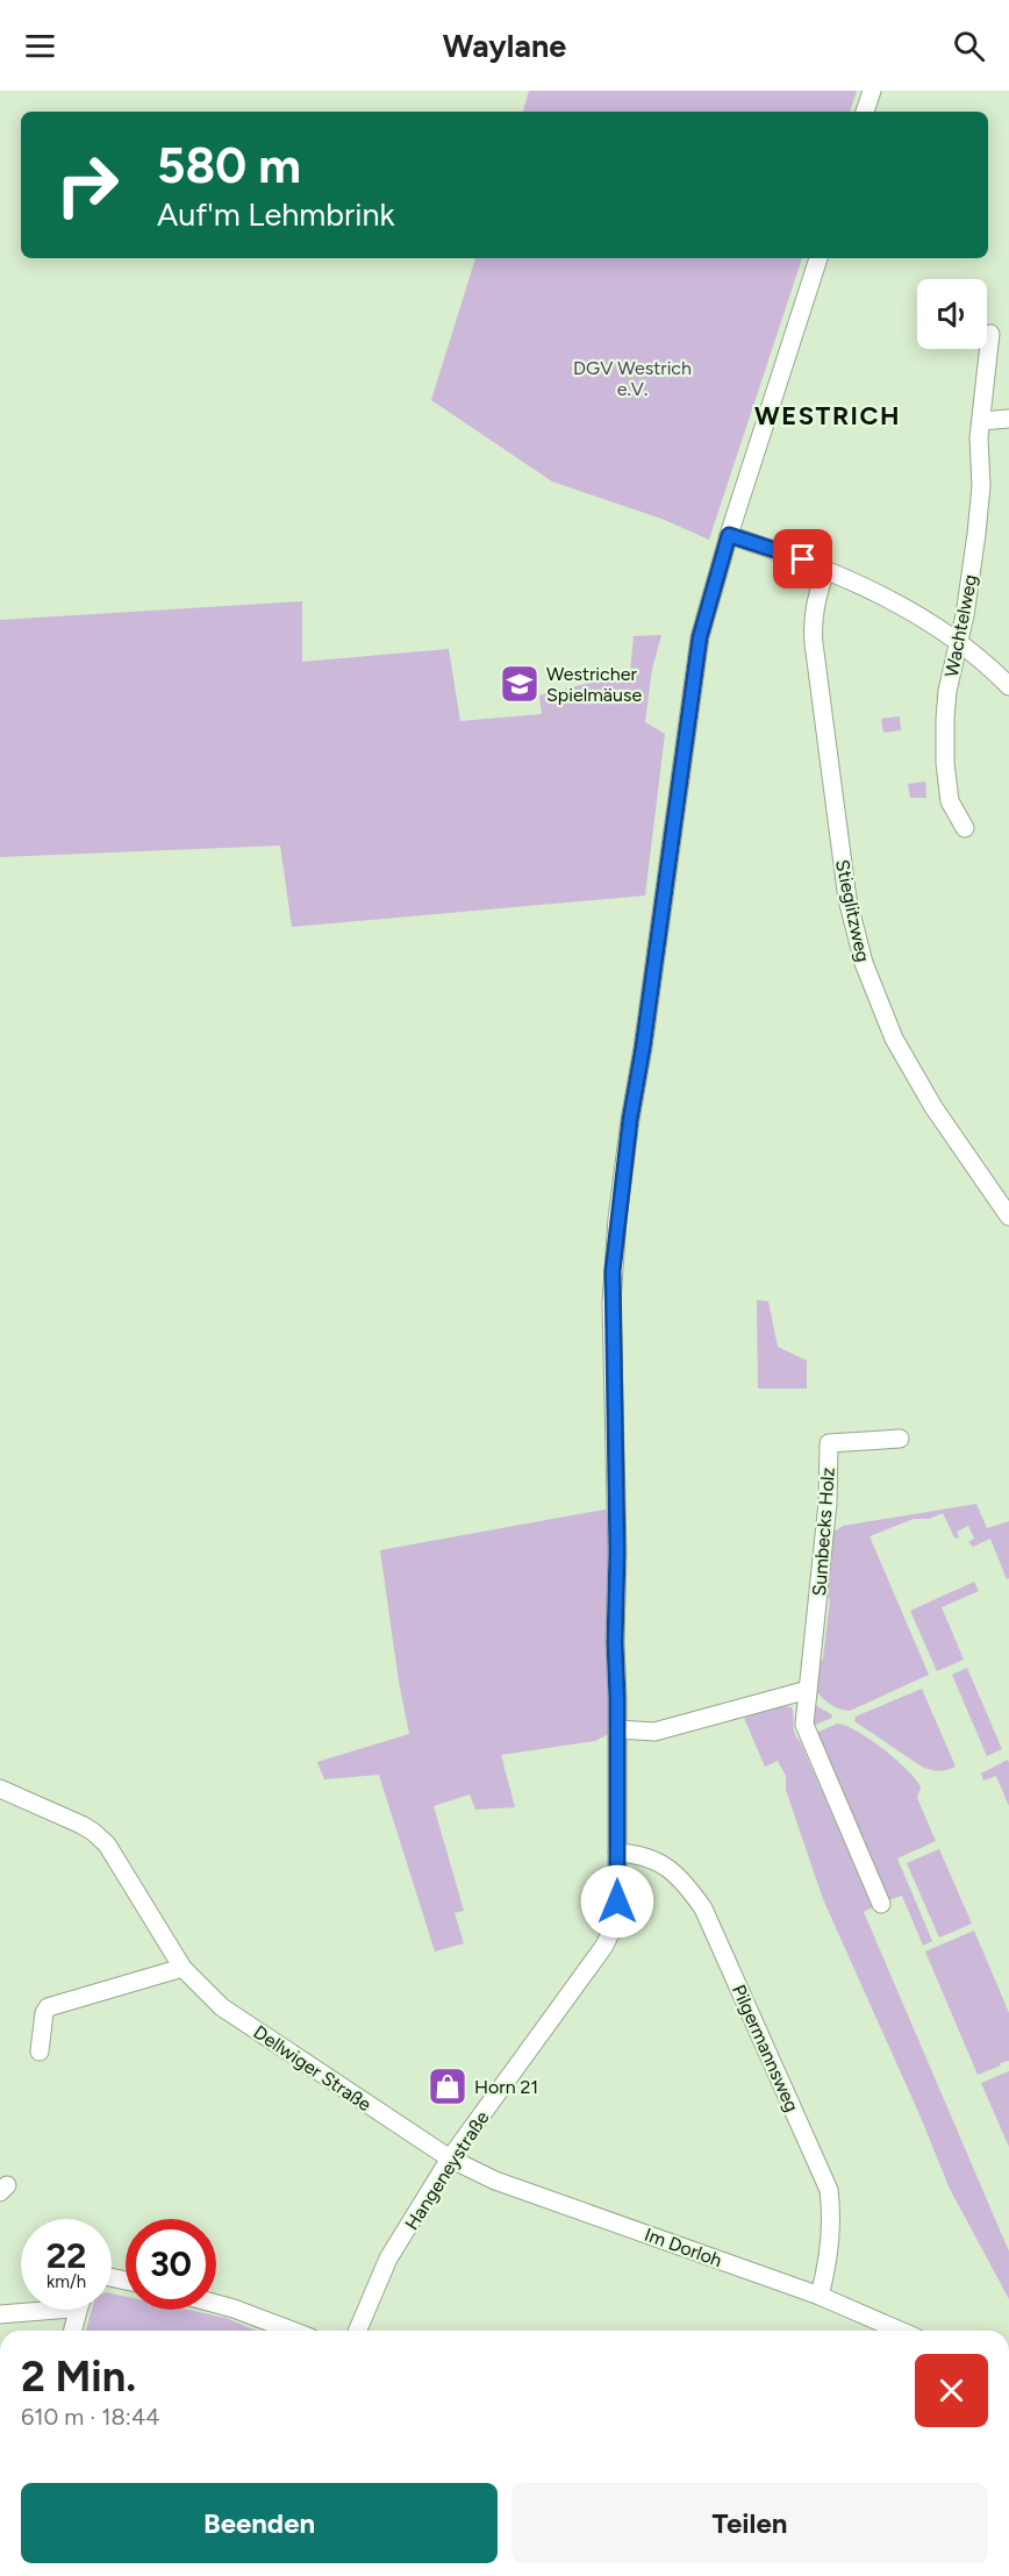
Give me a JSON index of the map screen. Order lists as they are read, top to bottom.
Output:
{
  "streets": {
    "street": [
      "Wachtelweg",
      "Stieglitzweg",
      "Sumbecks Holz",
      "Pilgermannsweg",
      "Dellwiger Straße",
      "Hangeneystraße",
      "Im Dorloh"
    ]
  },
  "crossings": [
    ["Pilgermannsweg", "Hangeneystraße"],
    ["Pilgermannsweg", "Im Dorloh"],
    ["Dellwiger Straße", "Hangeneystraße"],
    ["Dellwiger Straße", "Im Dorloh"],
    ["Hangeneystraße", "Im Dorloh"]
  ],
  "districts": ["WESTRICH"],
  "parks": ["DGV Westrich e.V."],
  "places": {
    "school or university": ["Westricher Spielmäuse"],
    "shop": ["Horn 21"]
  },
  "page": {
    "header": "Waylane",
    "turn": ["580 m", "Auf'm Lehmbrink"],
    "speed": "22 km/h",
    "limit": "30",
    "heading": ["2 Min.", "610 m · 18:44"],
    "buttons": ["Beenden", "Teilen"]
  }
}
